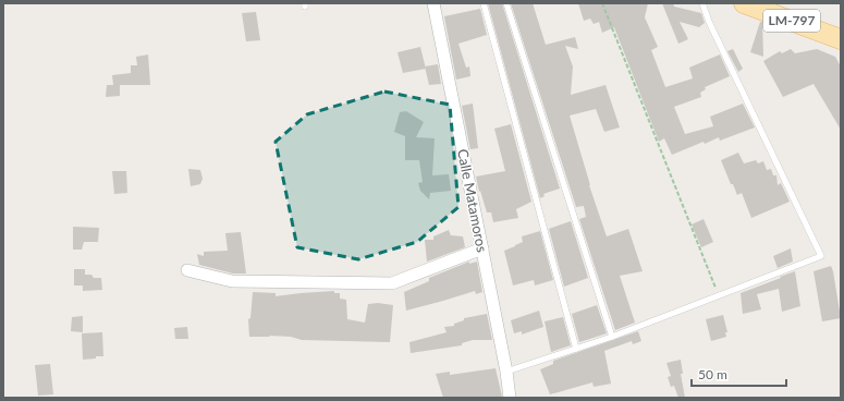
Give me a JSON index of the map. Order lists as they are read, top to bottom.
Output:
{
  "streets": {
    "main road": ["LM-797"],
    "street": ["Calle Matamoros"]
  },
  "scale_bar": "50 m"
}
